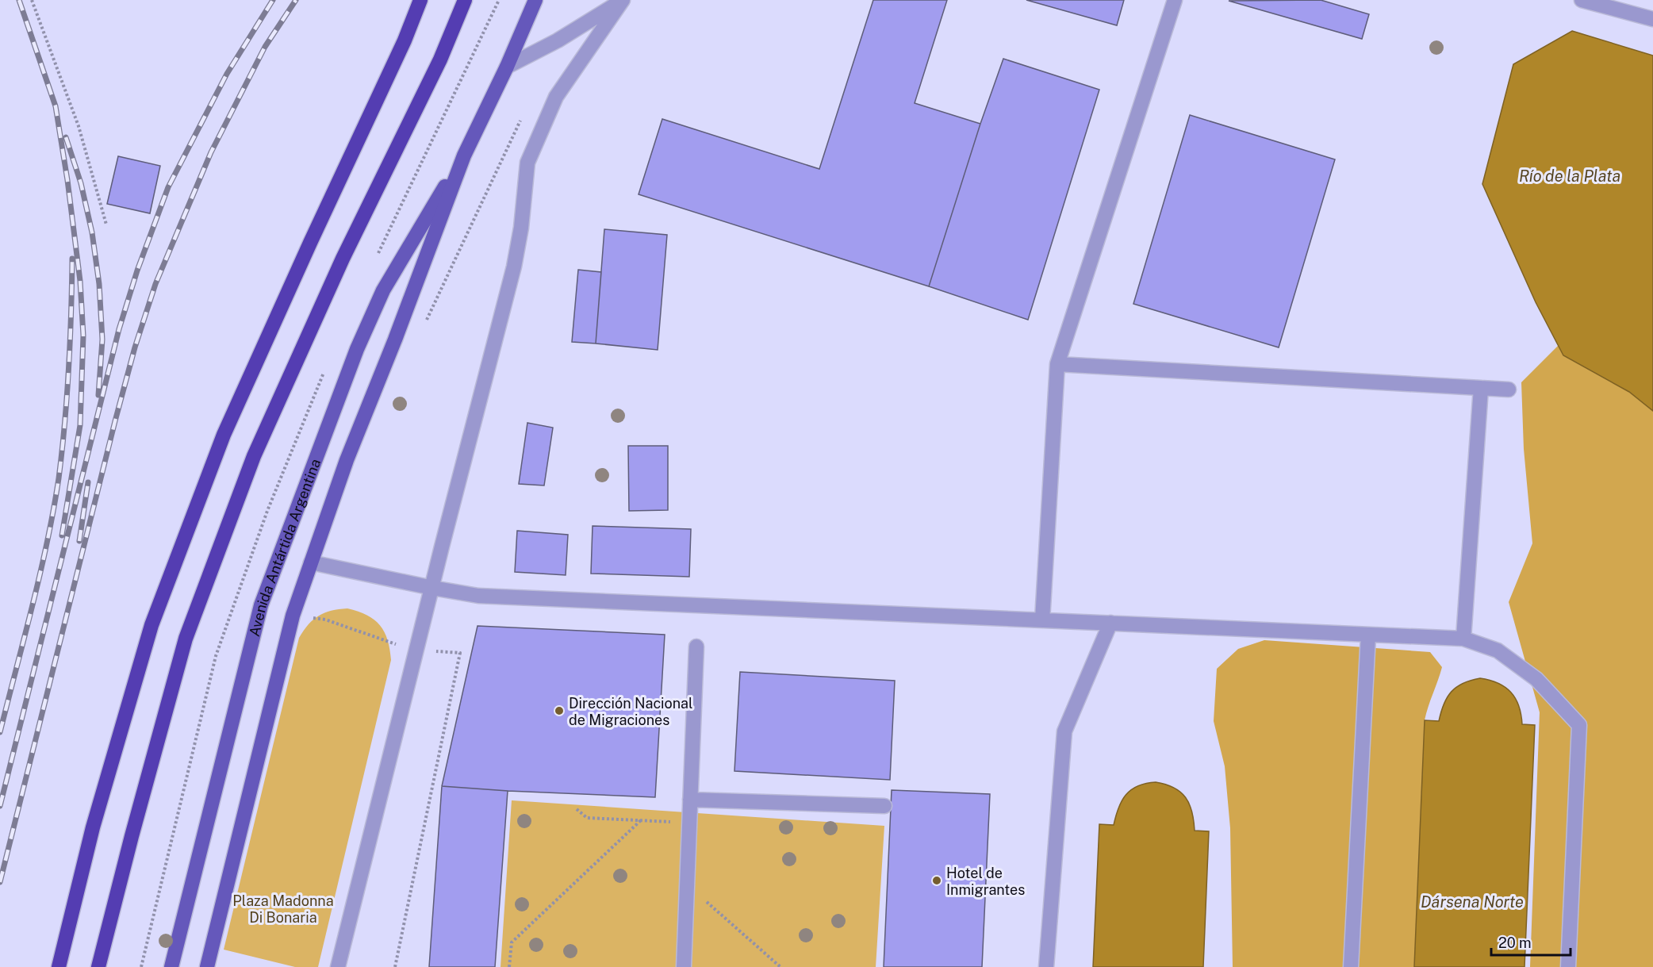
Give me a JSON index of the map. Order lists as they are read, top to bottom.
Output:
{
  "streets": {
    "main road": ["Avenida Antártida Argentina"]
  },
  "water": ["Río de la Plata", "Dársena Norte"],
  "parks": ["Plaza Madonna Di Bonaria"],
  "places": ["Dirección Nacional de Migraciones", "Hotel de Inmigrantes"],
  "scale_bar": "20 m"
}
